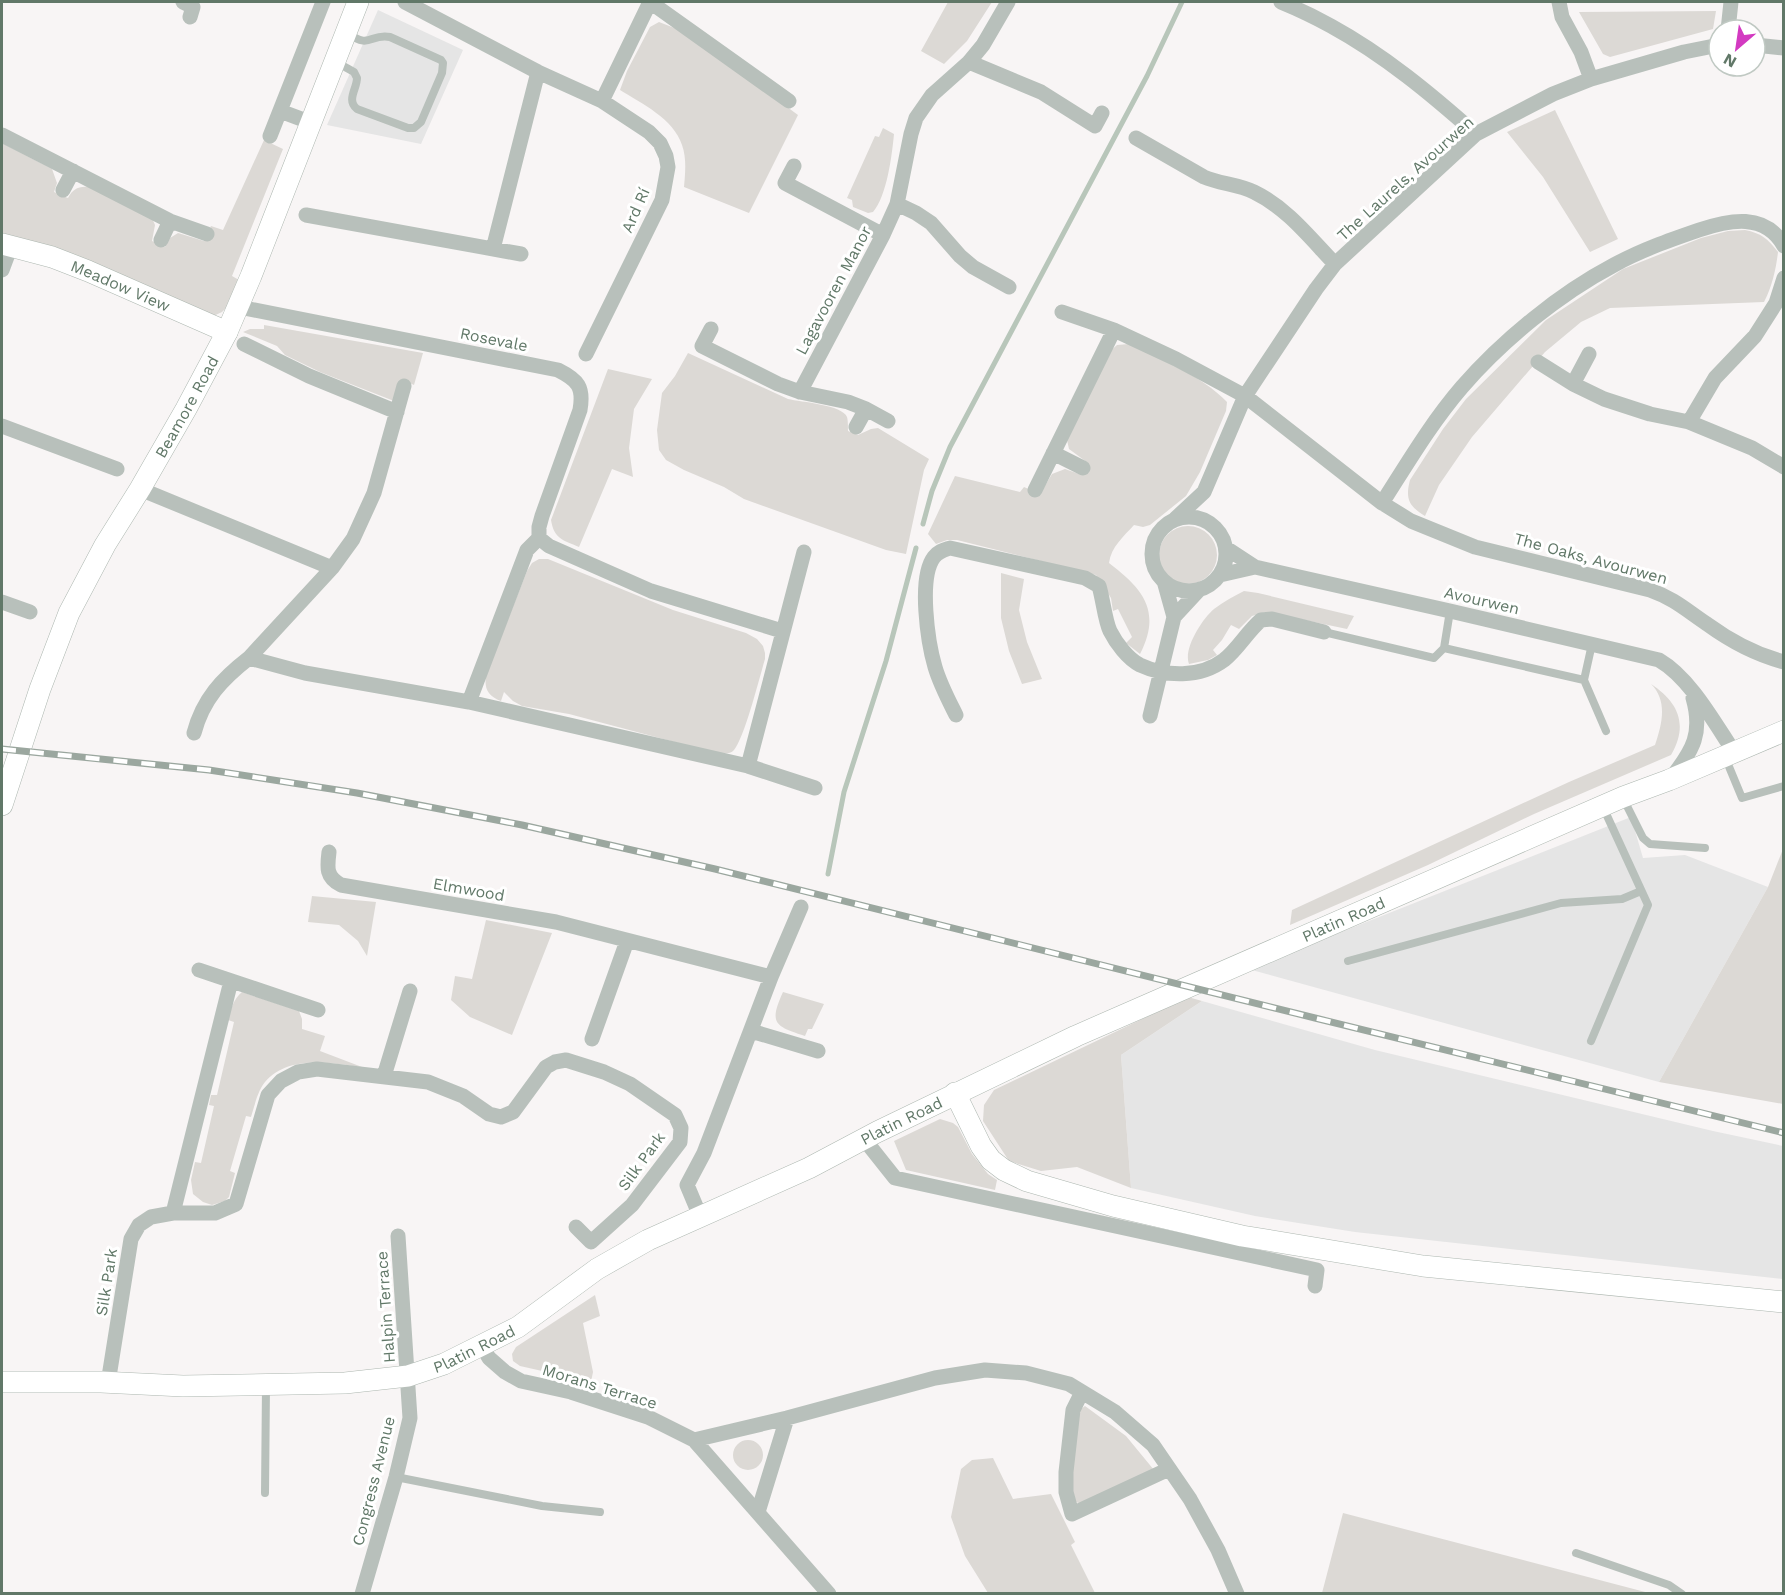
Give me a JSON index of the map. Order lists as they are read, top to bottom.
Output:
{
  "streets": {
    "main road": ["Meadow View", "Beamore Road", "Platin Road"],
    "street": [
      "The Laurels, Avourwen",
      "Ard Rí",
      "Lagavooren Manor",
      "Rosevale",
      "The Oaks, Avourwen",
      "Avourwen",
      "Elmwood",
      "Silk Park",
      "Halpin Terrace",
      "Morans Terrace",
      "Congress Avenue"
    ]
  },
  "crossings": [
    ["The Laurels, Avourwen", "The Oaks, Avourwen"],
    ["Meadow View", "Beamore Road"],
    ["Rosevale", "Beamore Road"],
    ["Avourwen", "Platin Road"],
    ["Platin Road", "Silk Park"],
    ["Platin Road", "Halpin Terrace"],
    ["Platin Road", "Morans Terrace"],
    ["Platin Road", "Congress Avenue"],
    ["Halpin Terrace", "Congress Avenue"]
  ],
  "north": "bottom left"
}
